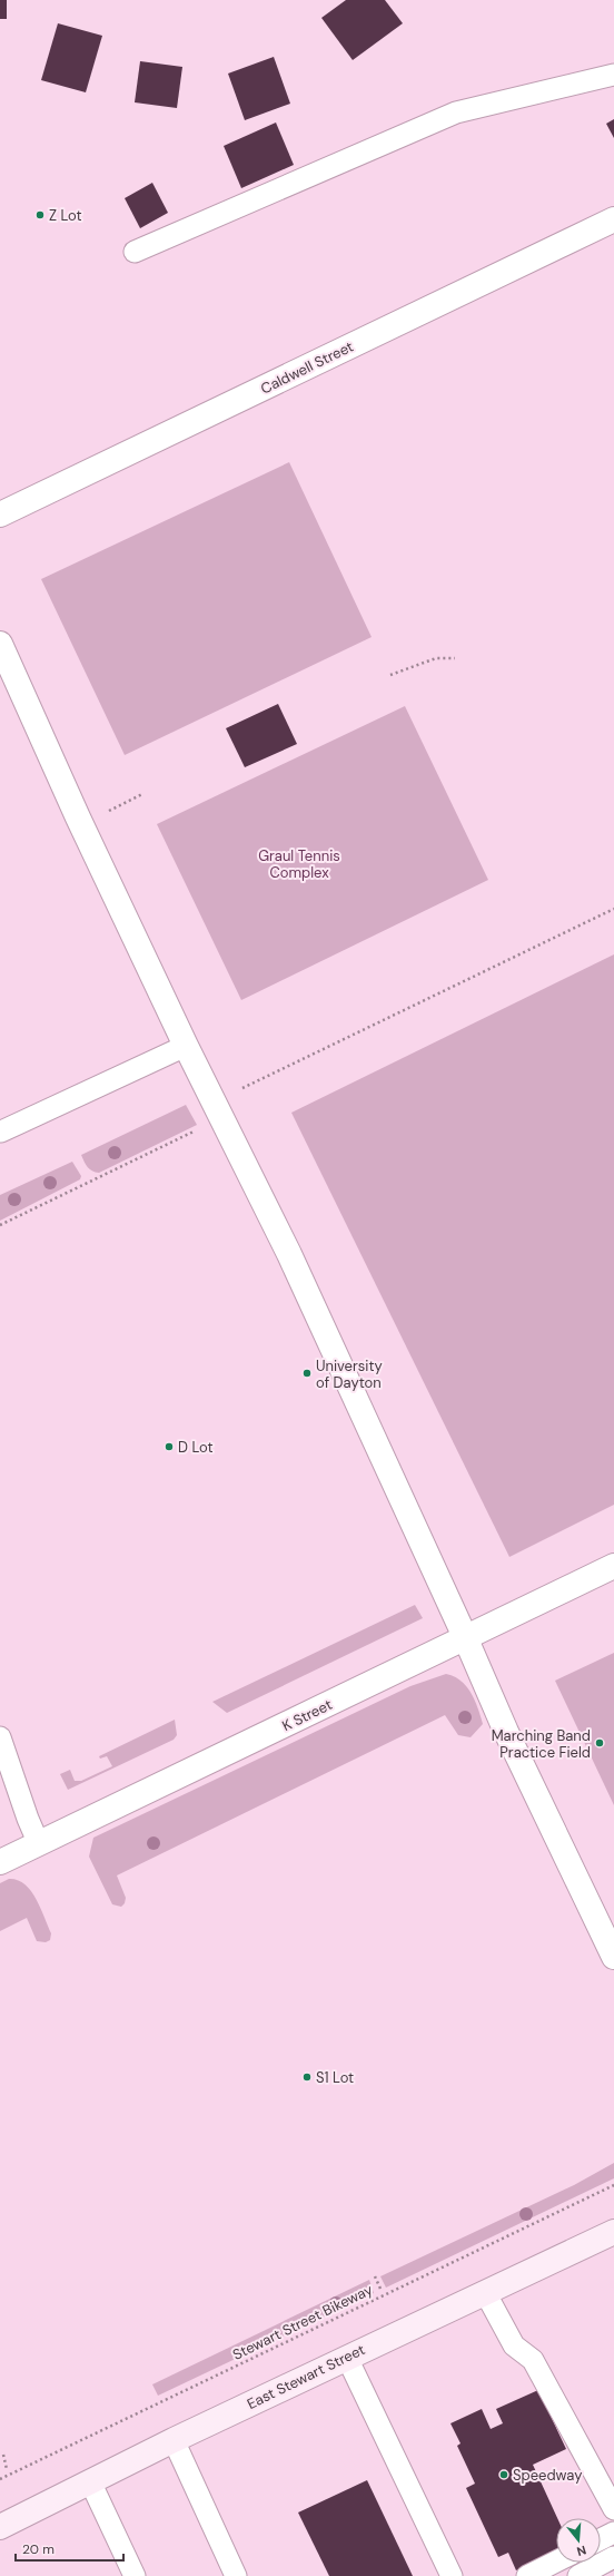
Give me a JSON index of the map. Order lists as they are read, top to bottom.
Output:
{
  "streets": {
    "main road": ["East Stewart Street"],
    "street": ["Caldwell Street", "K Street"],
    "path": ["Stewart Street Bikeway"]
  },
  "parks": ["Graul Tennis Complex"],
  "places": [
    "Z Lot",
    "University of Dayton",
    "D Lot",
    "Marching Band Practice Field",
    "S1 Lot",
    "Speedway"
  ],
  "scale_bar": "20 m",
  "north": "bottom"
}
